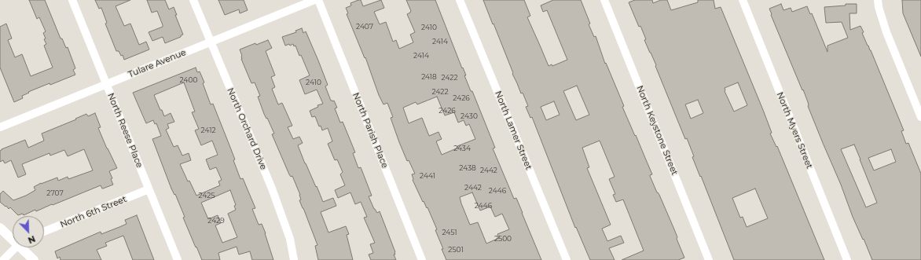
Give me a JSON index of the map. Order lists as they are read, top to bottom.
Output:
{
  "streets": {
    "street": [
      "Tulare Avenue",
      "North Orchard Drive",
      "North Reese Place",
      "North Parish Place",
      "North Lamer Street",
      "North Keystone Street",
      "North Myers Street",
      "North 6th Street"
    ]
  },
  "crossings": [
    ["Tulare Avenue", "North Orchard Drive"],
    ["Tulare Avenue", "North Reese Place"],
    ["North Reese Place", "North 6th Street"]
  ],
  "house_numbers": [
    "2407",
    "2410",
    "2414",
    "2414",
    "2418",
    "2422",
    "2400",
    "2410",
    "2422",
    "2426",
    "2426",
    "2430",
    "2412",
    "2434",
    "2438",
    "2442",
    "2441",
    "2442",
    "2446",
    "2707",
    "2425",
    "2446",
    "2429",
    "2451",
    "2500",
    "2501"
  ],
  "north": "bottom right"
}
